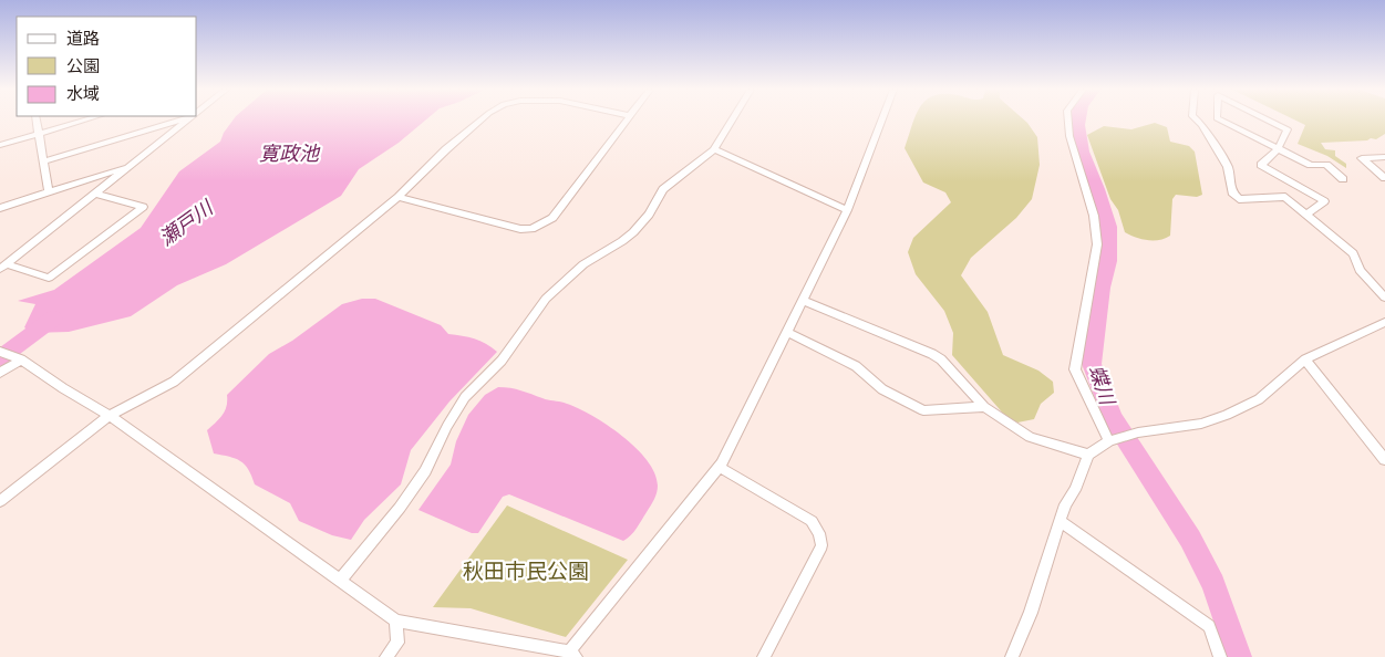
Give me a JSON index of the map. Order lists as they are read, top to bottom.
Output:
{
  "water": ["寛政池", "瀬戸川", "蝶川"],
  "parks": ["秋田市民公園"],
  "legend": ["道路", "公園", "水域"]
}
